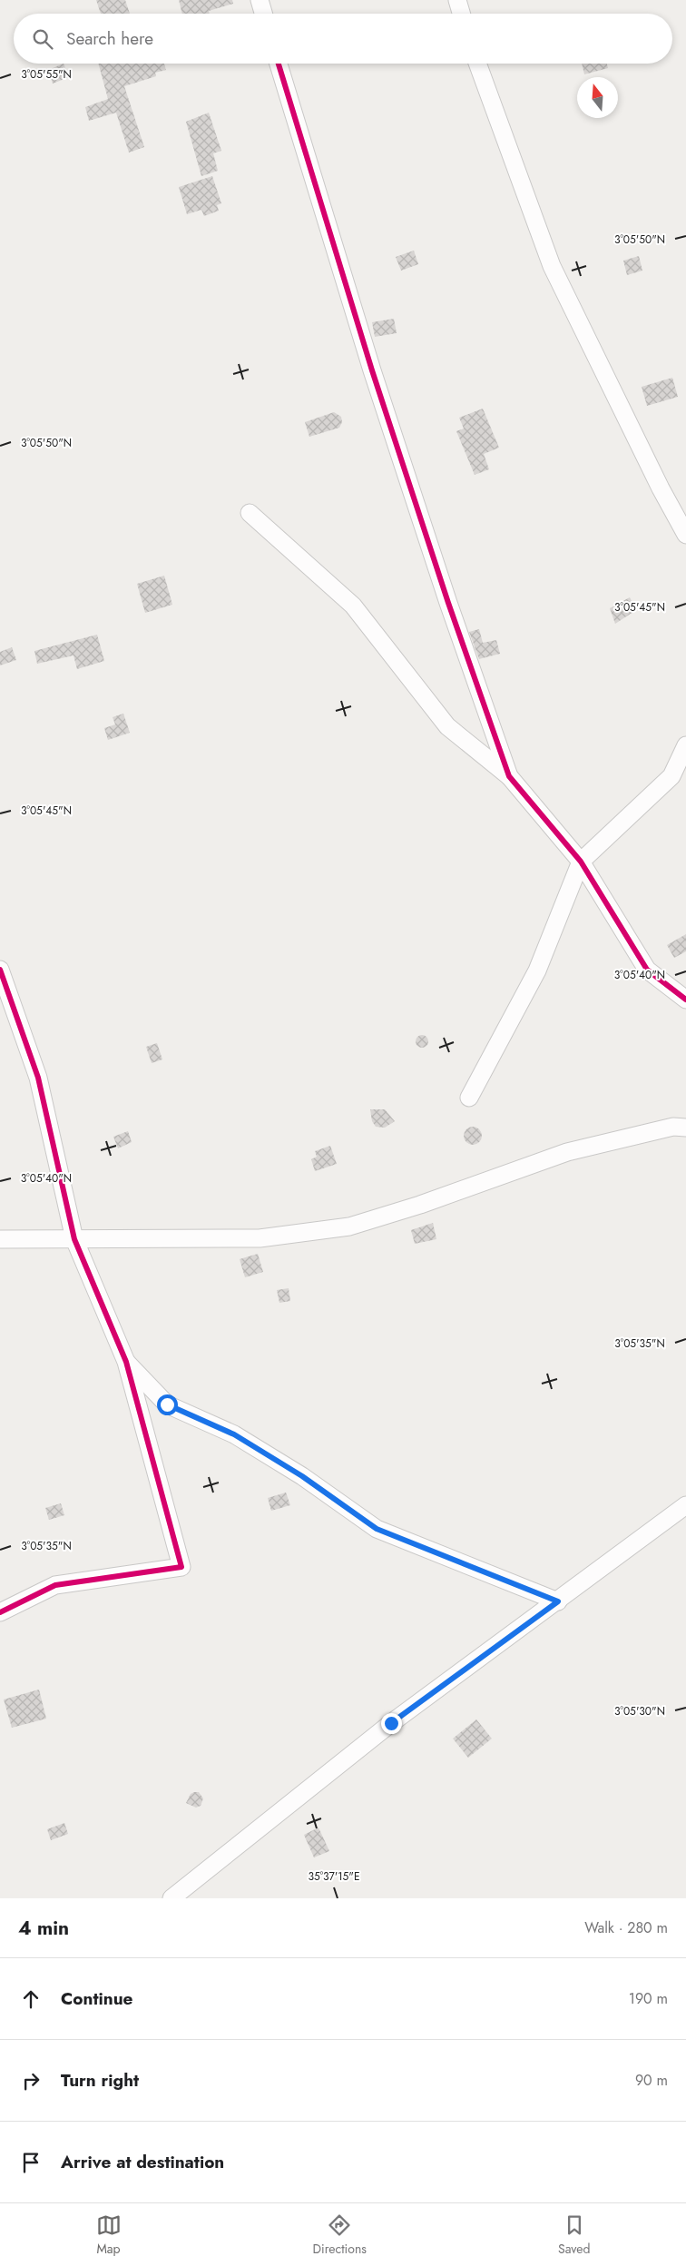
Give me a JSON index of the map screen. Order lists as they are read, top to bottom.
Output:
{
  "north": "top",
  "page": {
    "search": "Search here",
    "heading": ["4 min", "Walk · 280 m"],
    "list": [
      ["Continue", "190 m"],
      ["Turn right", "90 m"],
      "Arrive at destination"
    ],
    "nav": ["Map", "Directions", "Saved"]
  },
  "coordinates": [
    "3°05'55\"N",
    "3°05'50\"N",
    "3°05'45\"N",
    "3°05'40\"N",
    "3°05'35\"N",
    "3°05'30\"N",
    "35°37'15\"E"
  ]
}
